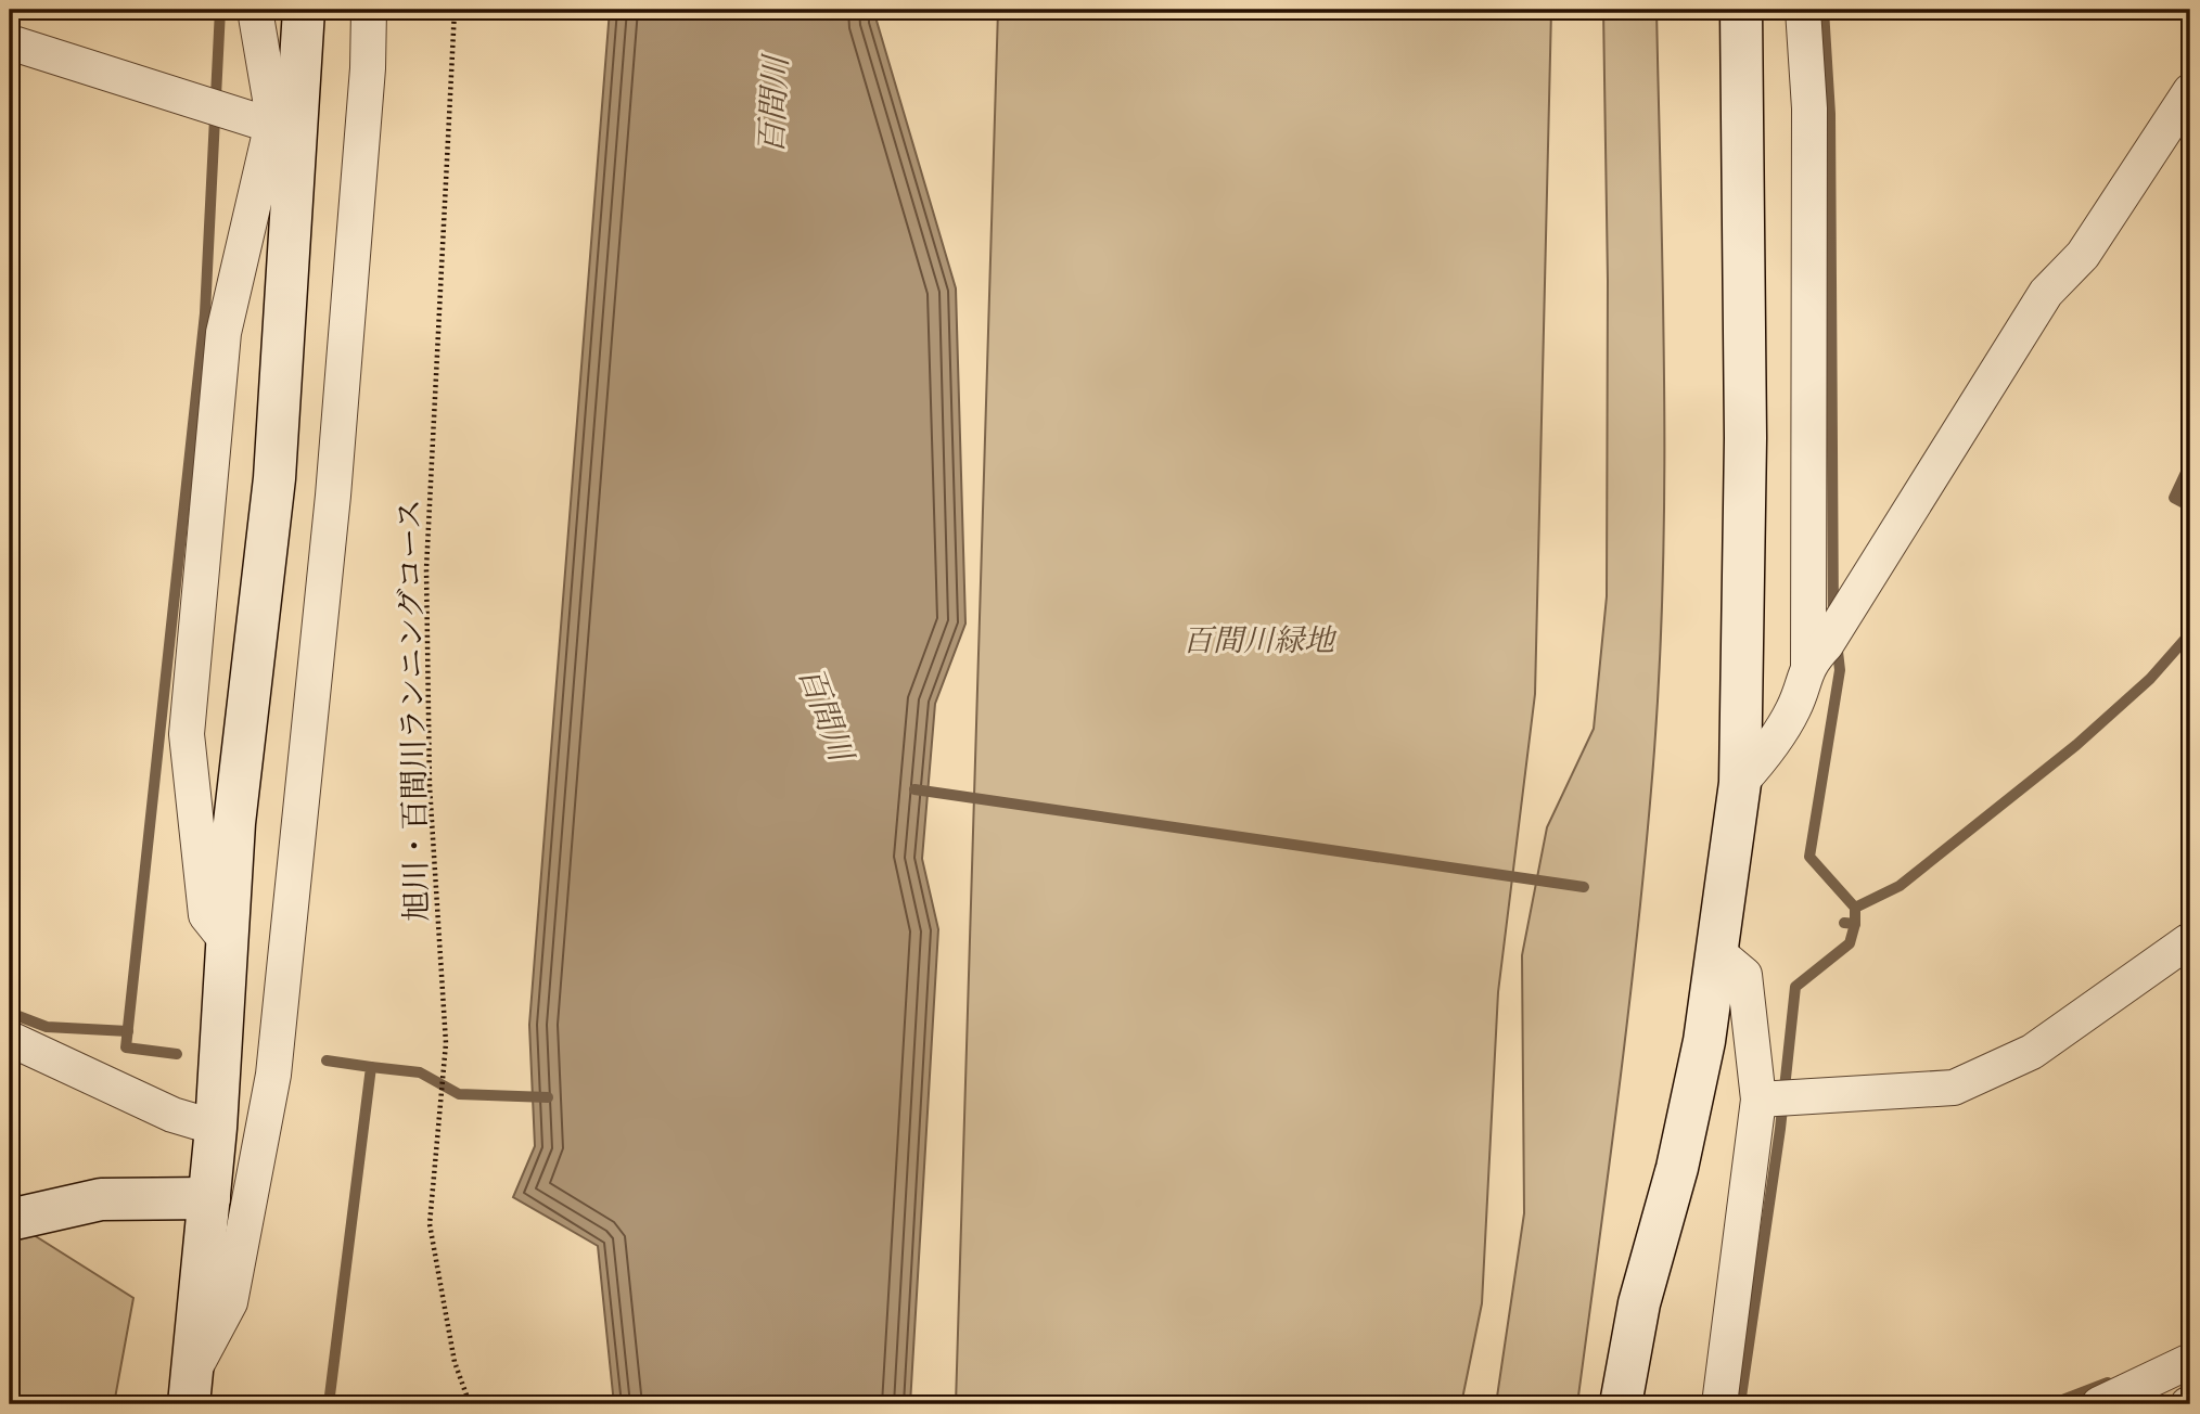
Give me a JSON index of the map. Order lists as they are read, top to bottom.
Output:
{
  "streets": {
    "path": ["旭川・百間川ランニングコース"]
  },
  "water": ["百間川"],
  "parks": ["百間川緑地"]
}
